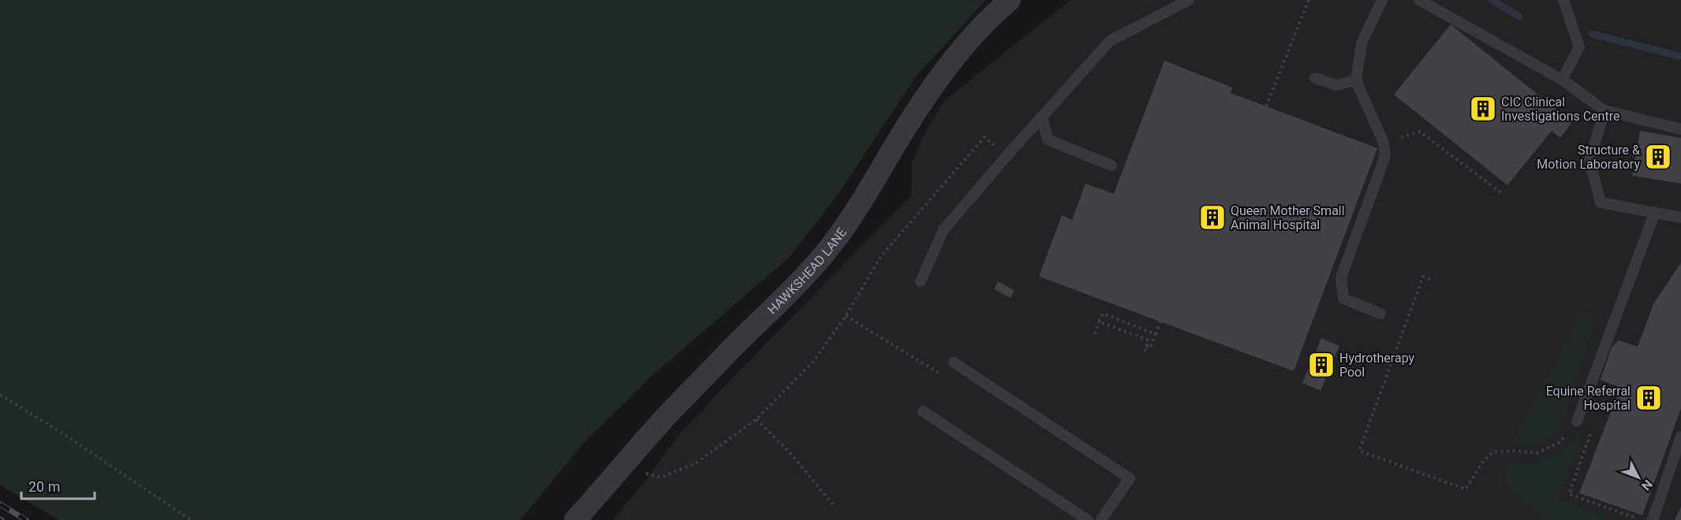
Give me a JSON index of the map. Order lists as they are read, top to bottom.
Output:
{
  "streets": {
    "street": ["HAWKSHEAD LANE"]
  },
  "places": {
    "building": [
      "CIC Clinical Investigations Centre",
      "Structure & Motion Laboratory",
      "Queen Mother Small Animal Hospital",
      "Hydrotherapy Pool",
      "Equine Referral Hospital"
    ]
  },
  "scale_bar": "20 m",
  "north": "bottom right"
}
